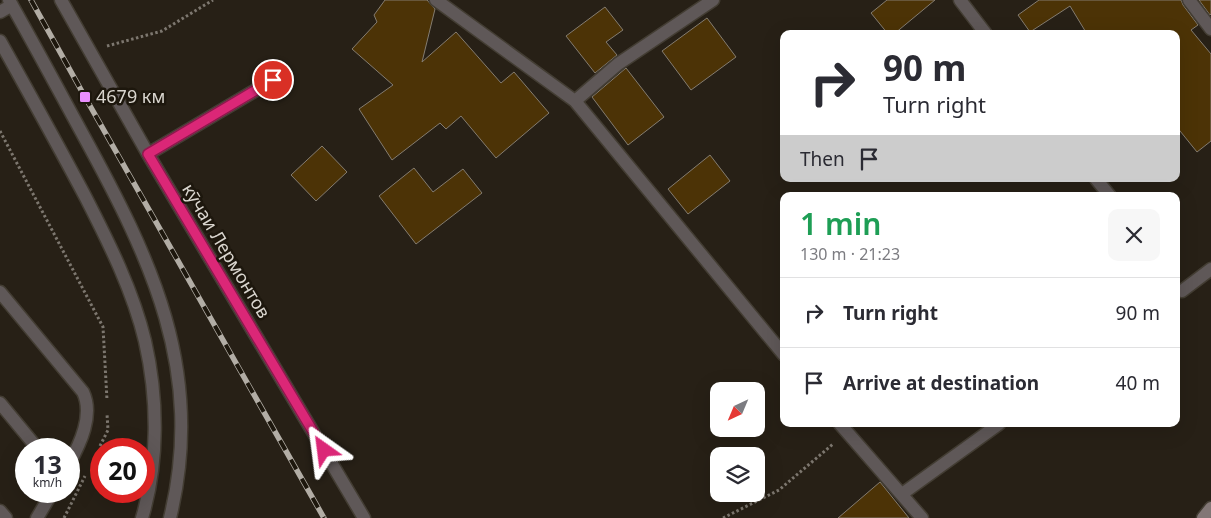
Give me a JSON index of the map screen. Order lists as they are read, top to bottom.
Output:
{
  "streets": {
    "street": ["кӯчаи Лермонтов"]
  },
  "places": {
    "transit": ["4679 км"]
  },
  "north": "bottom left",
  "page": {
    "turn": ["90 m", "Turn right"],
    "then": "Then",
    "heading": ["1 min", "130 m · 21:23"],
    "list": [
      {
        "name": "Turn right",
        "value": "90 m"
      },
      {
        "name": "Arrive at destination",
        "value": "40 m"
      }
    ],
    "speed": "13 km/h",
    "limit": "20"
  }
}
